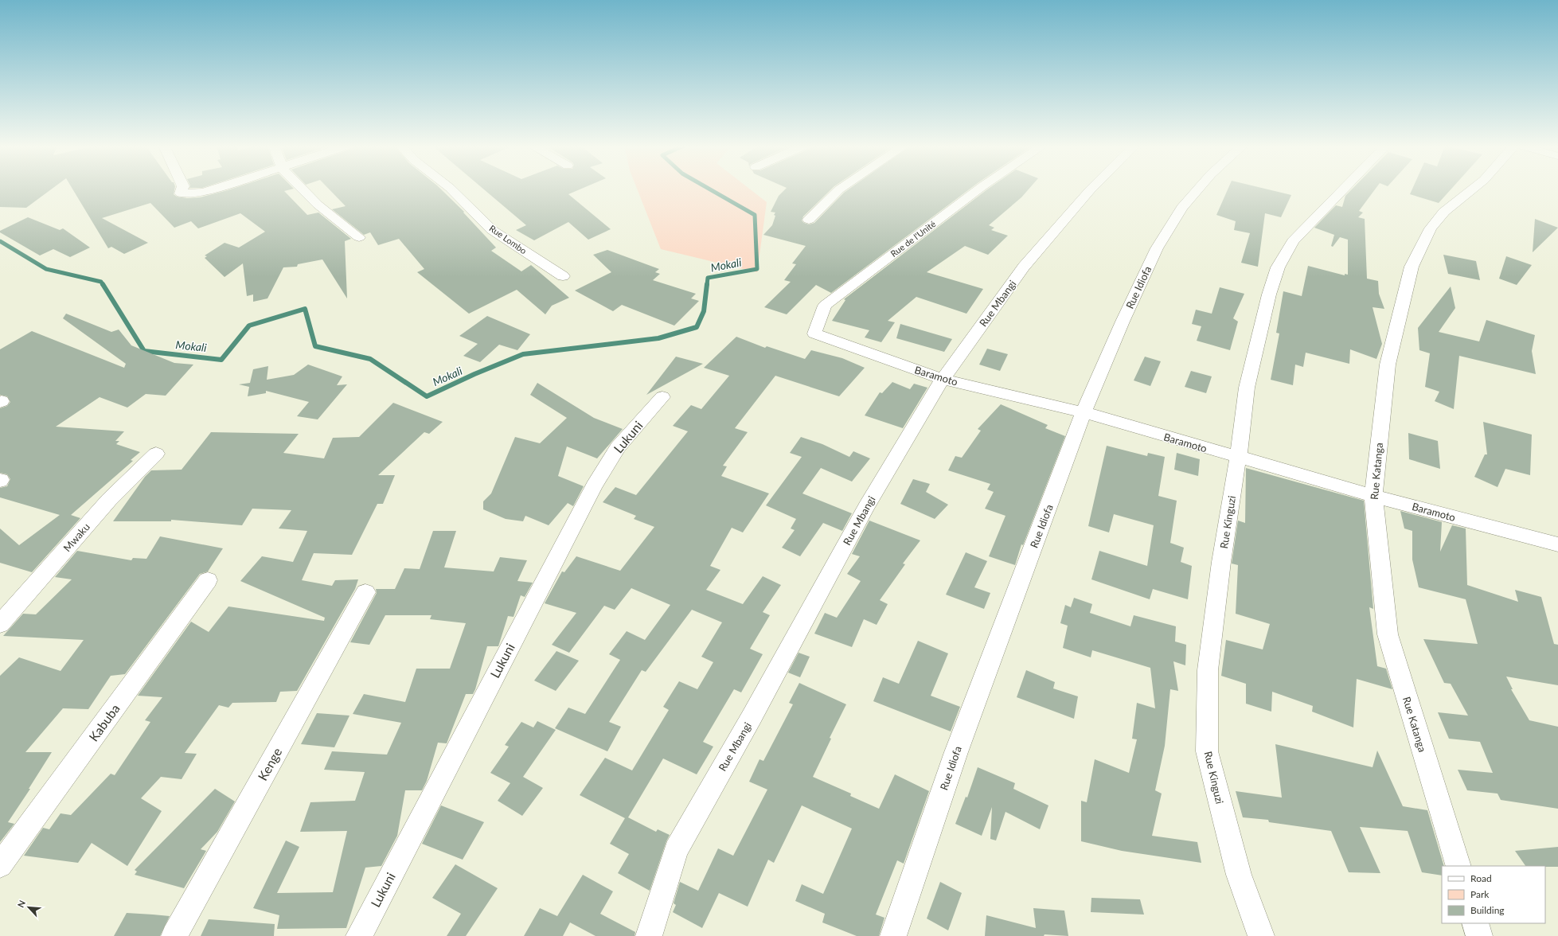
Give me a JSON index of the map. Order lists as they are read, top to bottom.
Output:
{
  "streets": {
    "street": [
      "Rue de l'Unité",
      "Rue Lombo",
      "Rue Idiofa",
      "Rue Mbangi",
      "Baramoto",
      "Lukuni",
      "Rue Katanga",
      "Rue Kinguzi",
      "Mwaku",
      "Kabuba",
      "Kenge"
    ]
  },
  "crossings": [
    ["Rue de l'Unité", "Baramoto"],
    ["Rue Idiofa", "Baramoto"],
    ["Rue Mbangi", "Baramoto"],
    ["Baramoto", "Rue Katanga"],
    ["Baramoto", "Rue Kinguzi"]
  ],
  "water": ["Mokali"],
  "legend": ["Road", "Park", "Building"],
  "north": "top left"
}
